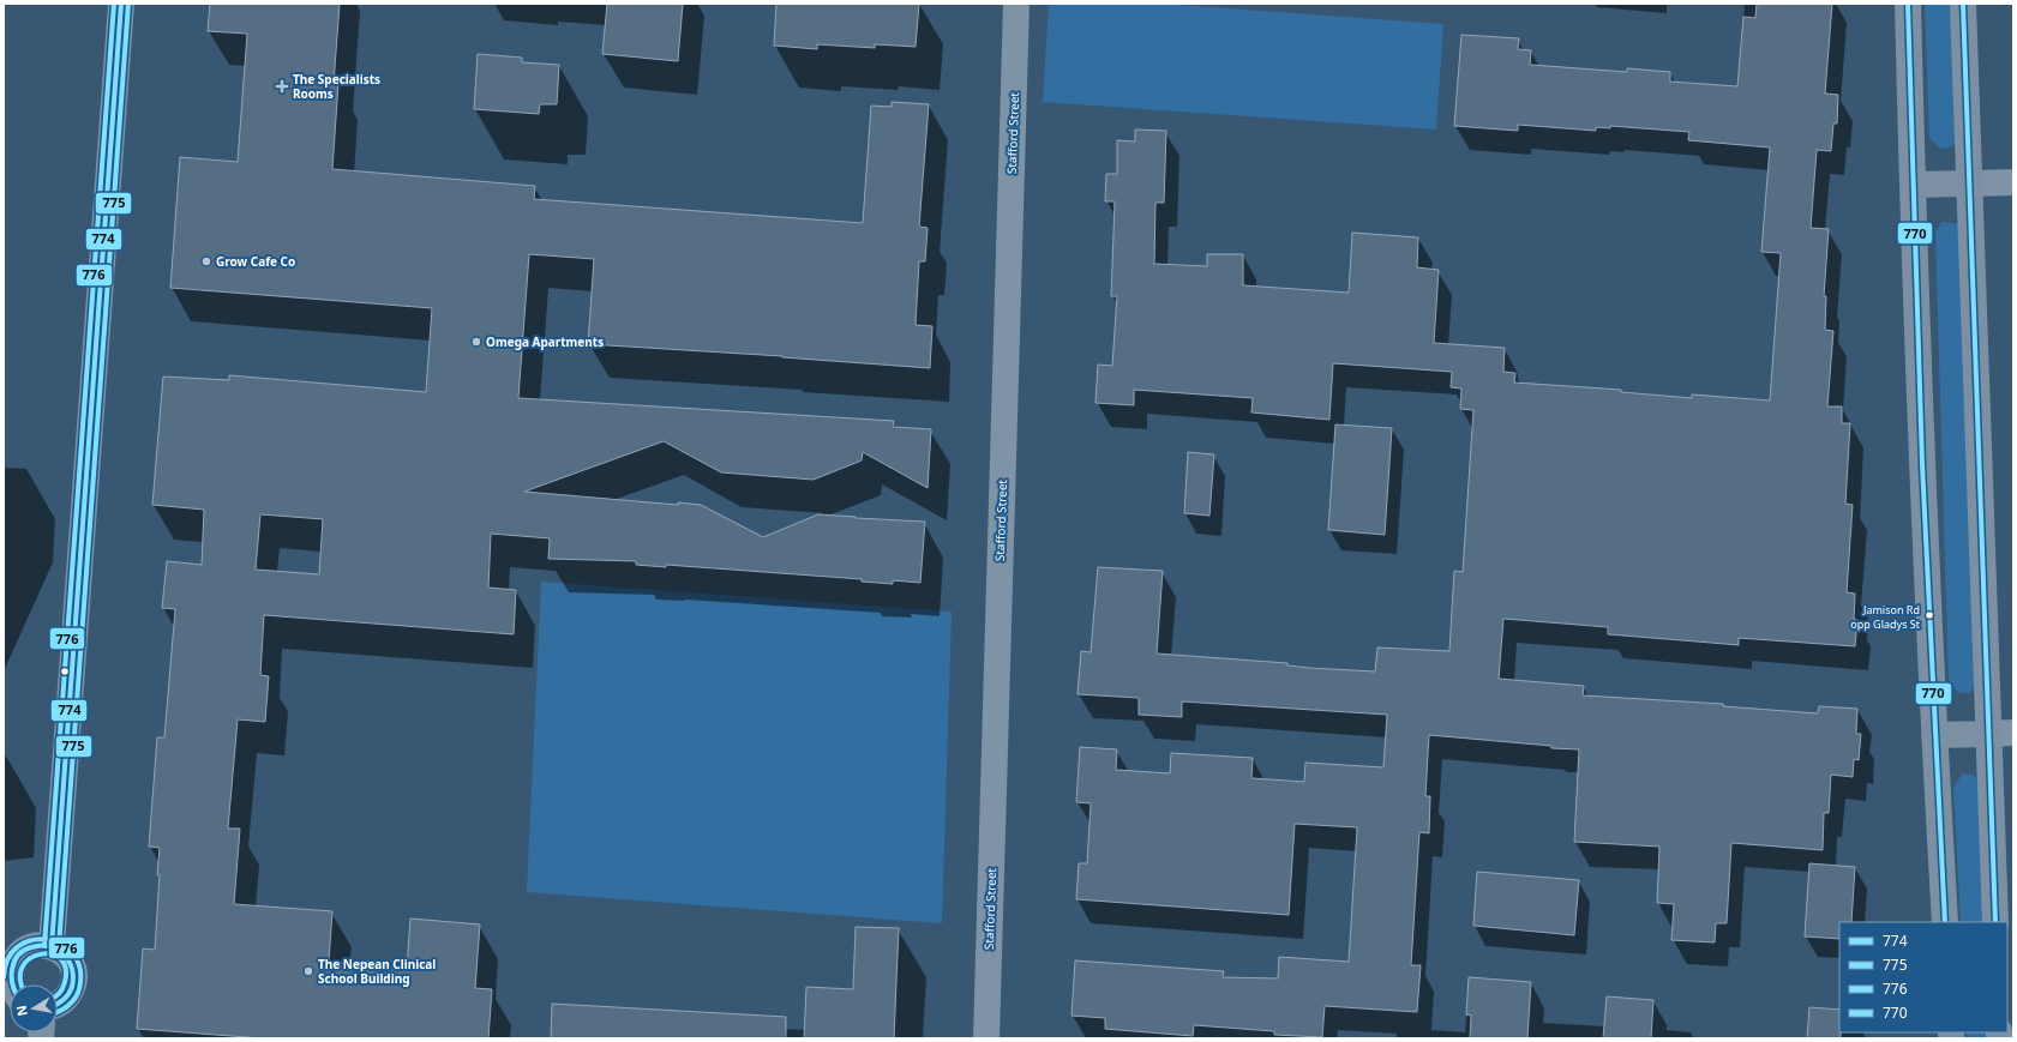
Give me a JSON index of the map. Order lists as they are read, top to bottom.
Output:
{
  "streets": {
    "street": ["Stafford Street"]
  },
  "places": {
    "health": ["The Specialists Rooms"],
    "other": [
      "Grow Cafe Co",
      "Omega Apartments",
      "Jamison Rd opp Gladys St",
      "The Nepean Clinical School Building"
    ]
  },
  "lines": [
    "transit line 774",
    "transit line 775",
    "transit line 776",
    "transit line 770"
  ],
  "legend": [
    "774",
    "775",
    "776",
    "770"
  ],
  "north": "left"
}
